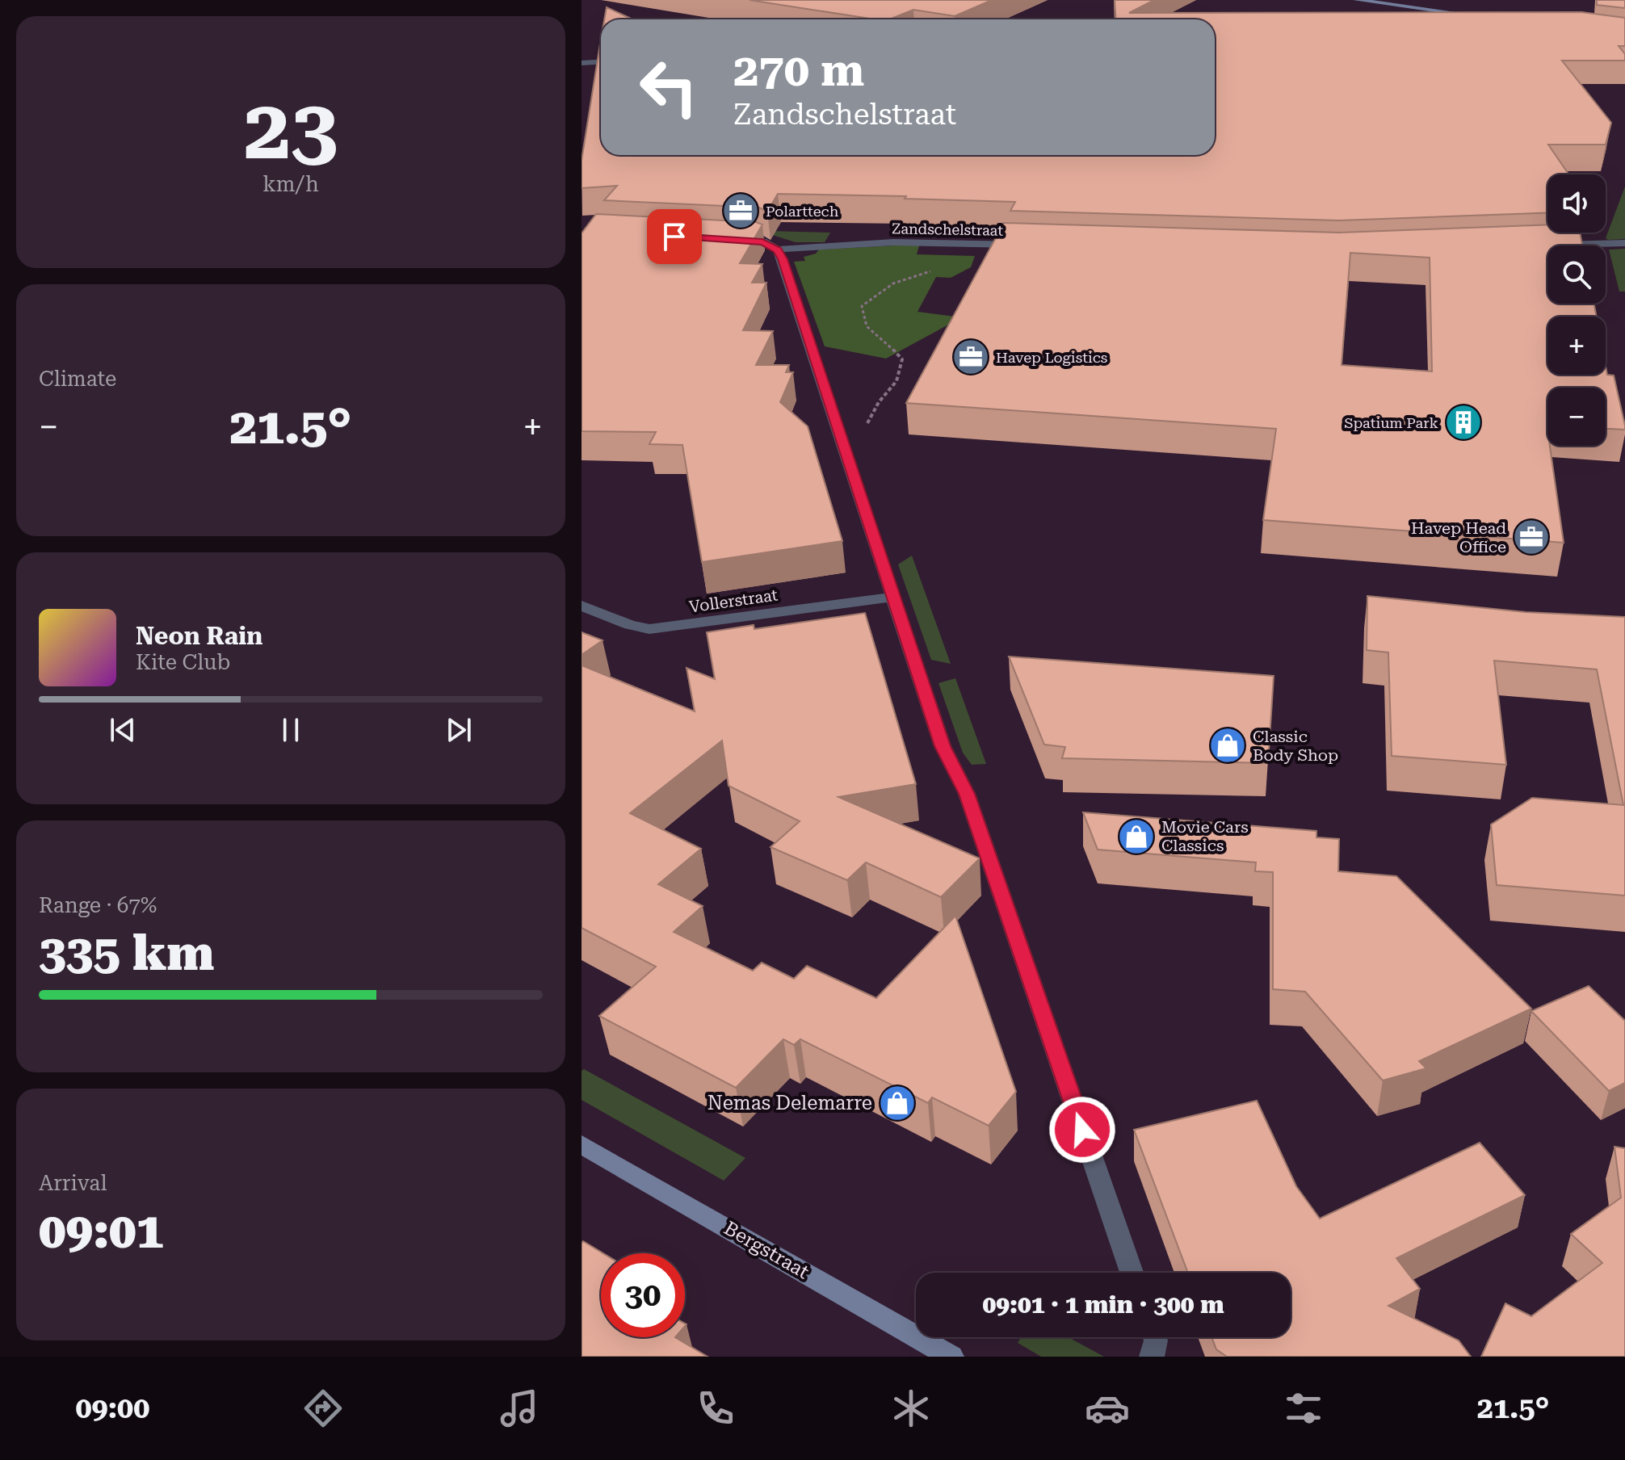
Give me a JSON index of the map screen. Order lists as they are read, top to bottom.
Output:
{
  "streets": {
    "street": ["Zandschelstraat", "Vollerstraat", "Bergstraat"]
  },
  "places": {
    "office": ["Polarttech", "Havep Logistics", "Havep Head Office"],
    "building": ["Spatium Park"],
    "shop": ["Classic Body Shop", "Movie Cars Classics", "Nemas Delemarre"]
  },
  "page": {
    "tile": [
      ["23", "km/h"],
      "Climate",
      ["Range · 67%", "335 km"],
      ["Arrival", "09:01"]
    ],
    "turn": ["270 m", "Zandschelstraat"],
    "map_buttons": ["+", "−"],
    "heat": ["−", "21.5°", "+"],
    "song": ["Neon Rain", "Kite Club"],
    "limit": "30",
    "trip": "09:01 · 1 min · 300 m",
    "tabs": ["09:00", "21.5°"]
  }
}
